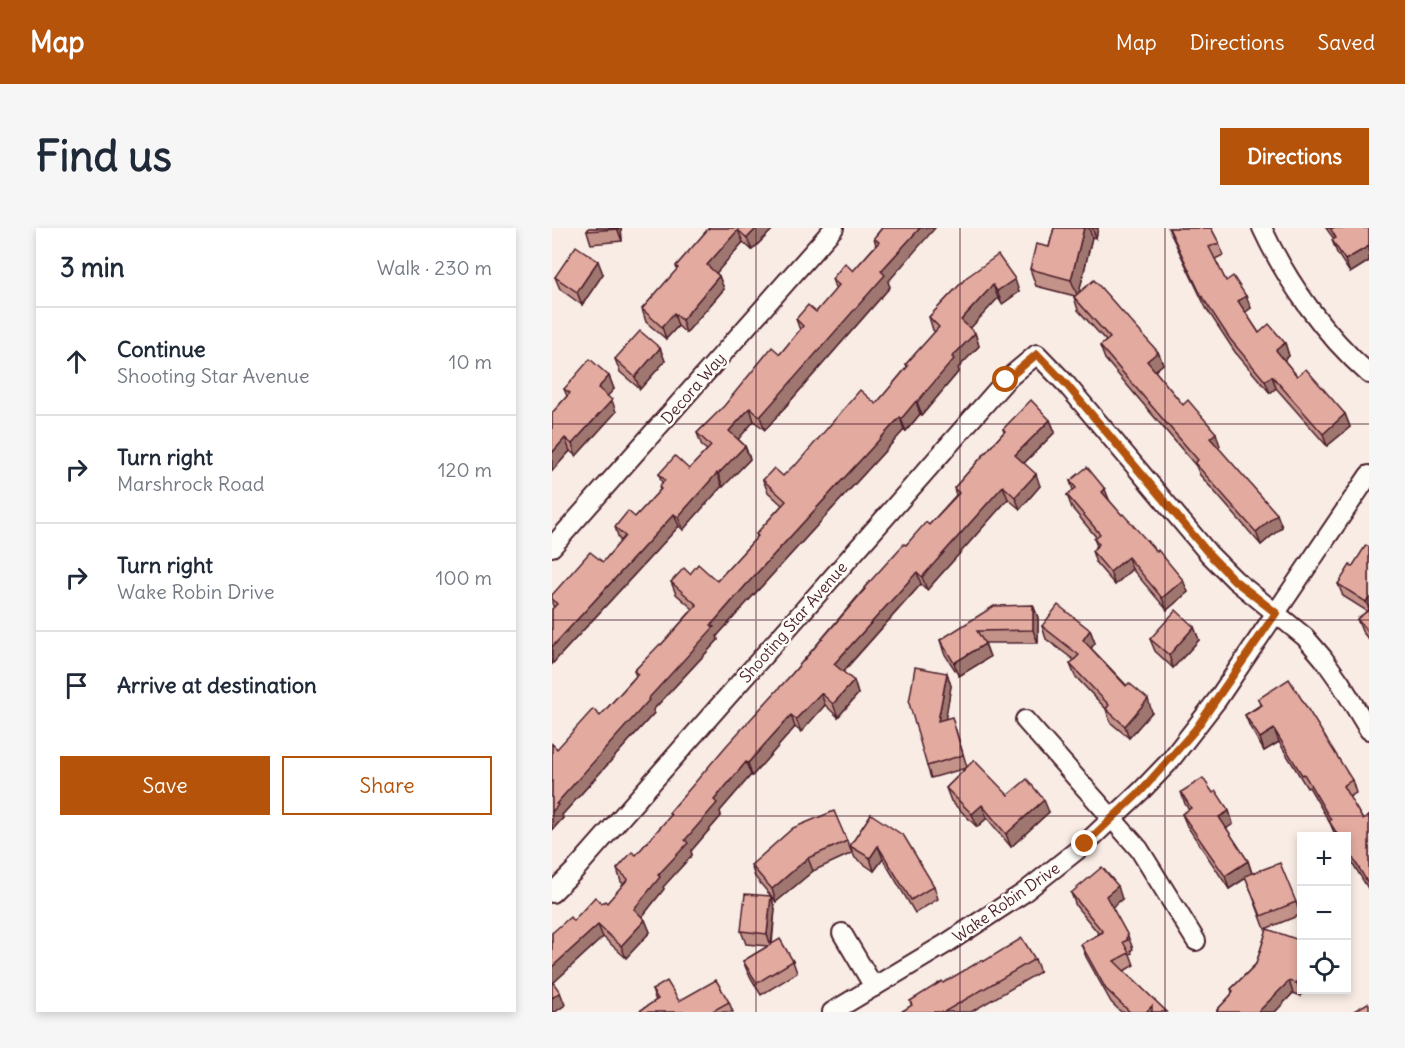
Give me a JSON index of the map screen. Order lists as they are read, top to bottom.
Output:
{
  "streets": {
    "street": ["Decora Way", "Shooting Star Avenue", "Wake Robin Drive"]
  },
  "crossings": [
    ["Shooting Star Avenue", "Wake Robin Drive"]
  ],
  "page": {
    "header": "Map",
    "nav": ["Map", "Directions", "Saved"],
    "buttons": [
      "Directions",
      ["Save", "Share"]
    ],
    "title": "Find us",
    "heading": ["3 min", "Walk · 230 m"],
    "list": [
      ["Continue", "Shooting Star Avenue", "10 m"],
      ["Turn right", "Marshrock Road", "120 m"],
      ["Turn right", "Wake Robin Drive", "100 m"],
      "Arrive at destination"
    ],
    "map_buttons": ["+", "−"]
  }
}
